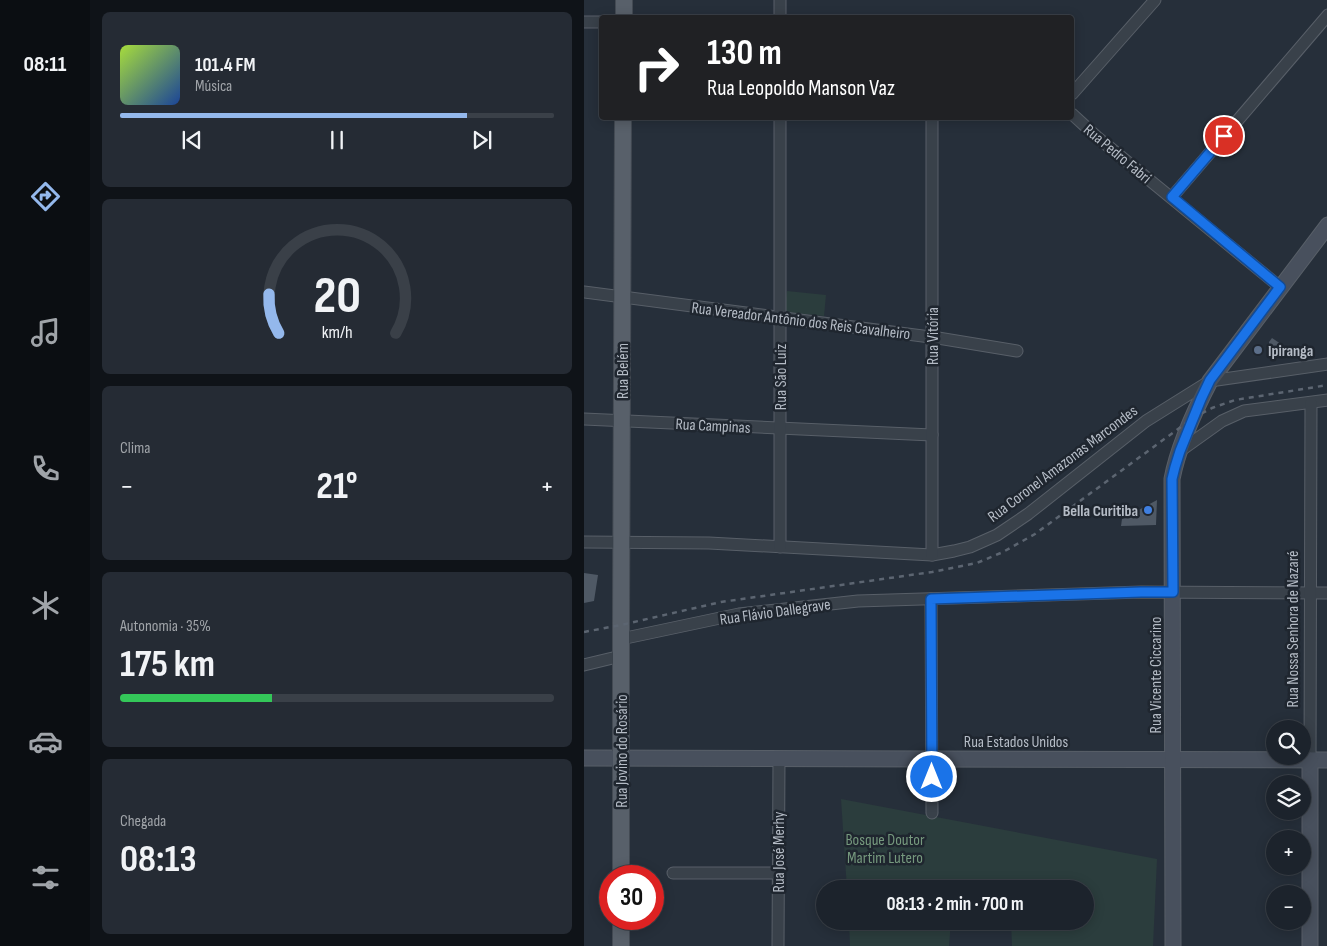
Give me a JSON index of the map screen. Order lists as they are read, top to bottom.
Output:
{
  "streets": {
    "main road": [
      "Rua Belém",
      "Rua Coronel Amazonas Marcondes",
      "Rua Nossa Senhora de Nazaré",
      "Rua Vicente Ciccarino",
      "Rua Estados Unidos",
      "Rua Jovino do Rosário"
    ],
    "street": [
      "Rua Pedro Fabri",
      "Rua Vereador Antônio dos Reis Cavalheiro",
      "Rua Vitória",
      "Rua São Luiz",
      "Rua Campinas",
      "Rua Flávio Dallegrave",
      "Rua José Merhy"
    ]
  },
  "crossings": [
    ["Rua Pedro Fabri", "Rua Coronel Amazonas Marcondes"],
    ["Rua Vereador Antônio dos Reis Cavalheiro", "Rua Vitória"],
    ["Rua Vereador Antônio dos Reis Cavalheiro", "Rua Belém"],
    ["Rua Vereador Antônio dos Reis Cavalheiro", "Rua São Luiz"],
    ["Rua Vitória", "Rua Campinas"],
    ["Rua Vitória", "Rua Coronel Amazonas Marcondes"],
    ["Rua Belém", "Rua Campinas"],
    ["Rua Belém", "Rua Coronel Amazonas Marcondes"],
    ["Rua Belém", "Rua Flávio Dallegrave"],
    ["Rua Belém", "Rua Jovino do Rosário"],
    ["Rua São Luiz", "Rua Campinas"],
    ["Rua São Luiz", "Rua Coronel Amazonas Marcondes"],
    ["Rua Coronel Amazonas Marcondes", "Rua Vicente Ciccarino"],
    ["Rua Flávio Dallegrave", "Rua Nossa Senhora de Nazaré"],
    ["Rua Flávio Dallegrave", "Rua Vicente Ciccarino"],
    ["Rua Flávio Dallegrave", "Rua Jovino do Rosário"],
    ["Rua Vicente Ciccarino", "Rua Estados Unidos"],
    ["Rua Estados Unidos", "Rua Jovino do Rosário"],
    ["Rua Estados Unidos", "Rua José Merhy"]
  ],
  "parks": ["Bosque Doutor Martim Lutero"],
  "places": ["Ipiranga", "Bella Curitiba"],
  "page": {
    "tabs": "08:11",
    "turn": ["130 m", "Rua Leopoldo Manson Vaz"],
    "song": ["101.4 FM", "Música"],
    "tile": [
      "Clima",
      ["Autonomia · 35%", "175 km"],
      ["Chegada", "08:13"]
    ],
    "heat": ["−", "21°", "+"],
    "map_buttons": ["+", "−"],
    "limit": "30",
    "trip": "08:13 · 2 min · 700 m",
    "gauge": ["20", "km/h"]
  }
}
